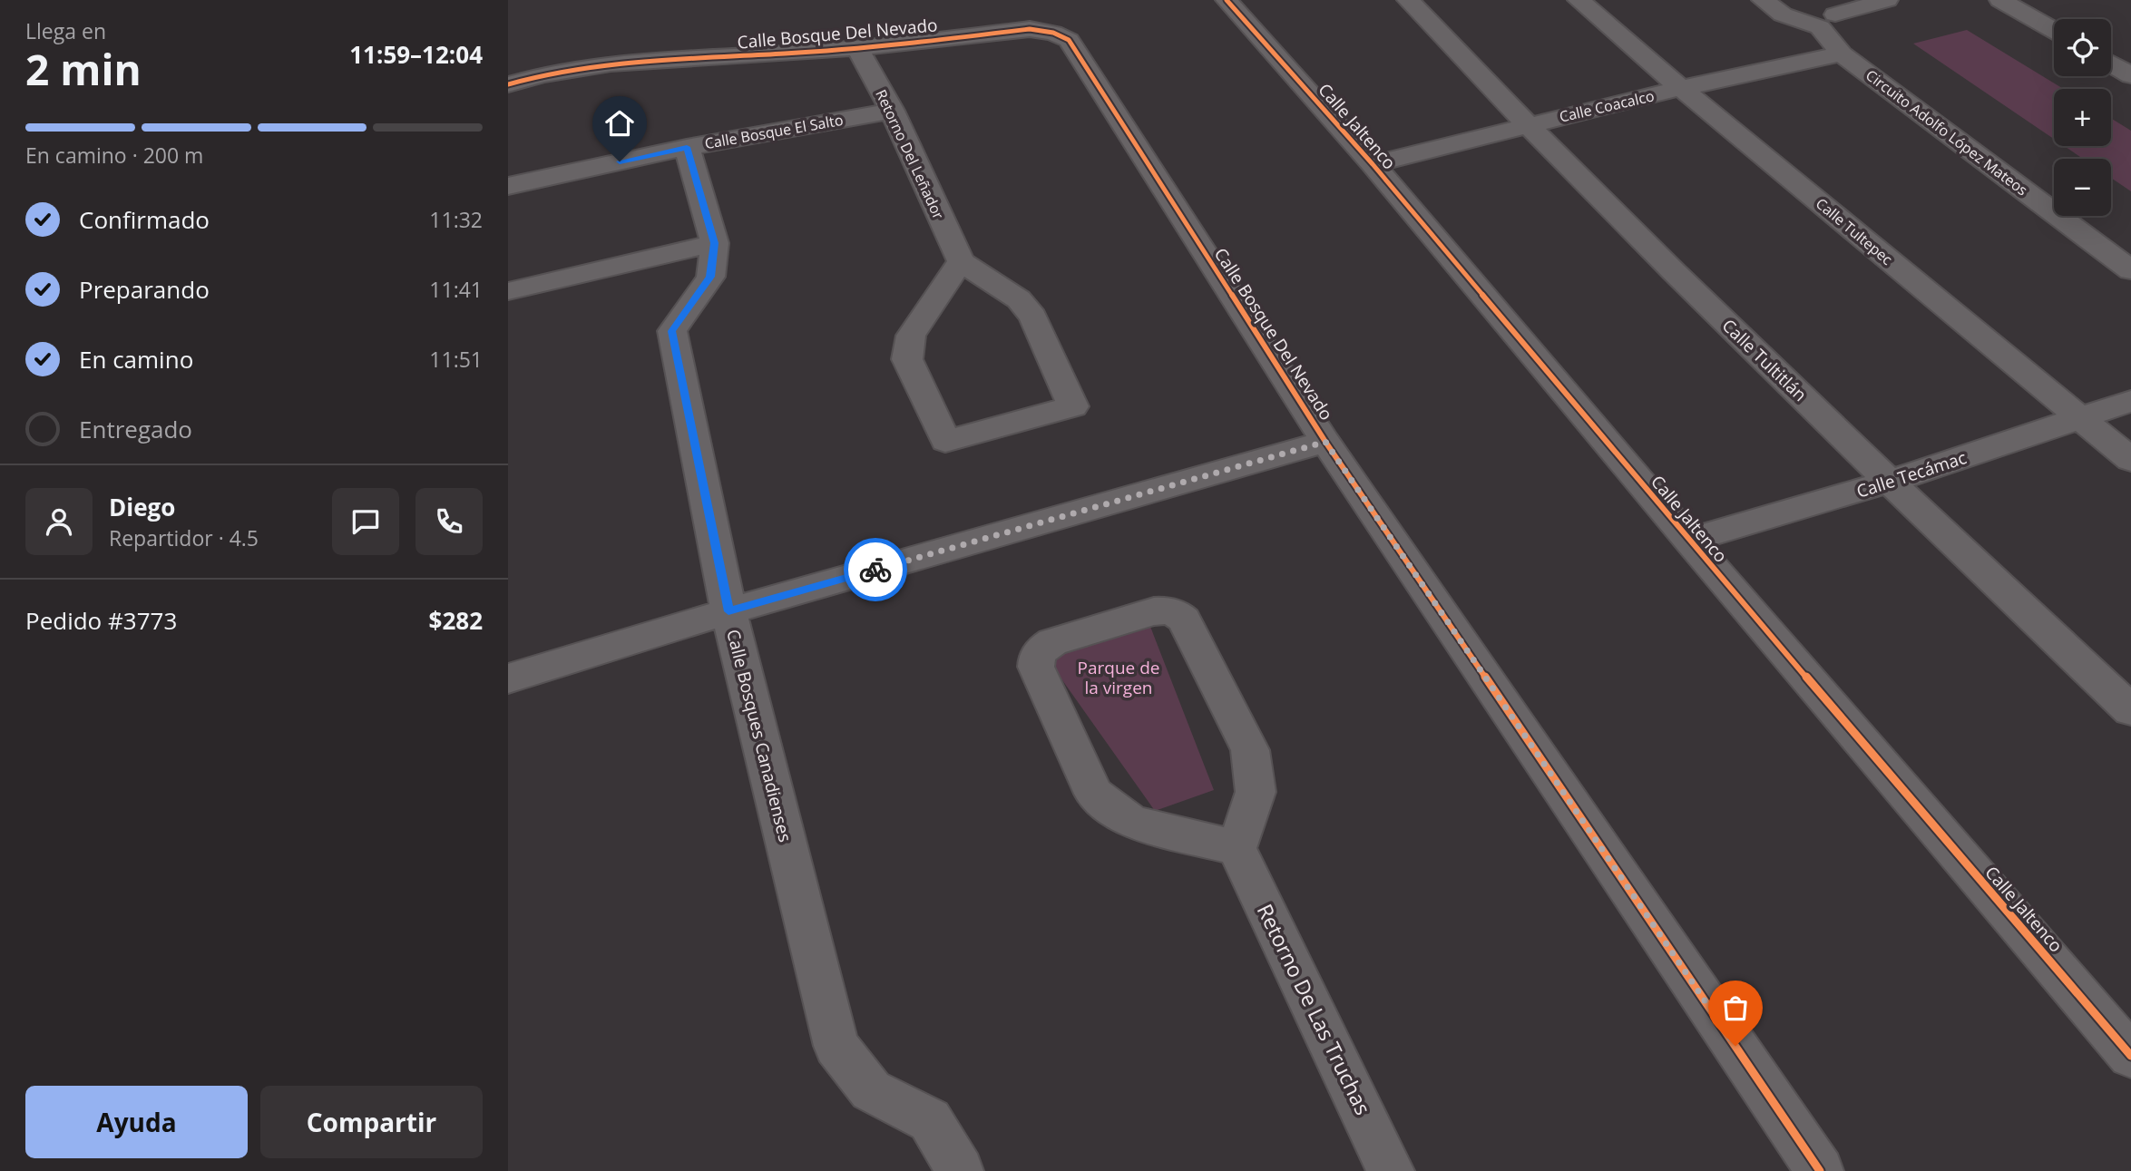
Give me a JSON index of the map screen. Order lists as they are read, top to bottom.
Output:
{
  "streets": {
    "street": [
      "Calle Bosque Del Nevado",
      "Calle Coacalco",
      "Calle Jaltenco",
      "Calle Bosque El Salto",
      "Circuito Adolfo López Mateos",
      "Retorno Del Leñador",
      "Calle Tultepec",
      "Calle Tultitlán",
      "Calle Tecámac",
      "Calle Bosques Canadienses",
      "Retorno De Las Truchas"
    ]
  },
  "crossings": [
    ["Calle Bosque Del Nevado", "Retorno Del Leñador"],
    ["Calle Coacalco", "Calle Jaltenco"],
    ["Calle Coacalco", "Circuito Adolfo López Mateos"],
    ["Calle Coacalco", "Calle Tultepec"],
    ["Calle Coacalco", "Calle Tultitlán"],
    ["Calle Jaltenco", "Calle Tecámac"],
    ["Calle Bosque El Salto", "Retorno Del Leñador"],
    ["Calle Bosque El Salto", "Calle Bosques Canadienses"],
    ["Calle Tultepec", "Calle Tecámac"],
    ["Calle Tultitlán", "Calle Tecámac"]
  ],
  "parks": ["Parque de la virgen"],
  "page": {
    "heading": ["2 min", "Llega en", "11:59–12:04"],
    "panel": [
      "Diego",
      "Repartidor · 4.5",
      "Pedido #3773",
      "$282"
    ],
    "map_buttons": ["+", "−"],
    "bar": "En camino · 200 m",
    "list": [
      ["Confirmado", "11:32"],
      ["Preparando", "11:41"],
      ["En camino", "11:51"],
      "Entregado"
    ],
    "buttons": ["Ayuda", "Compartir"]
  }
}
